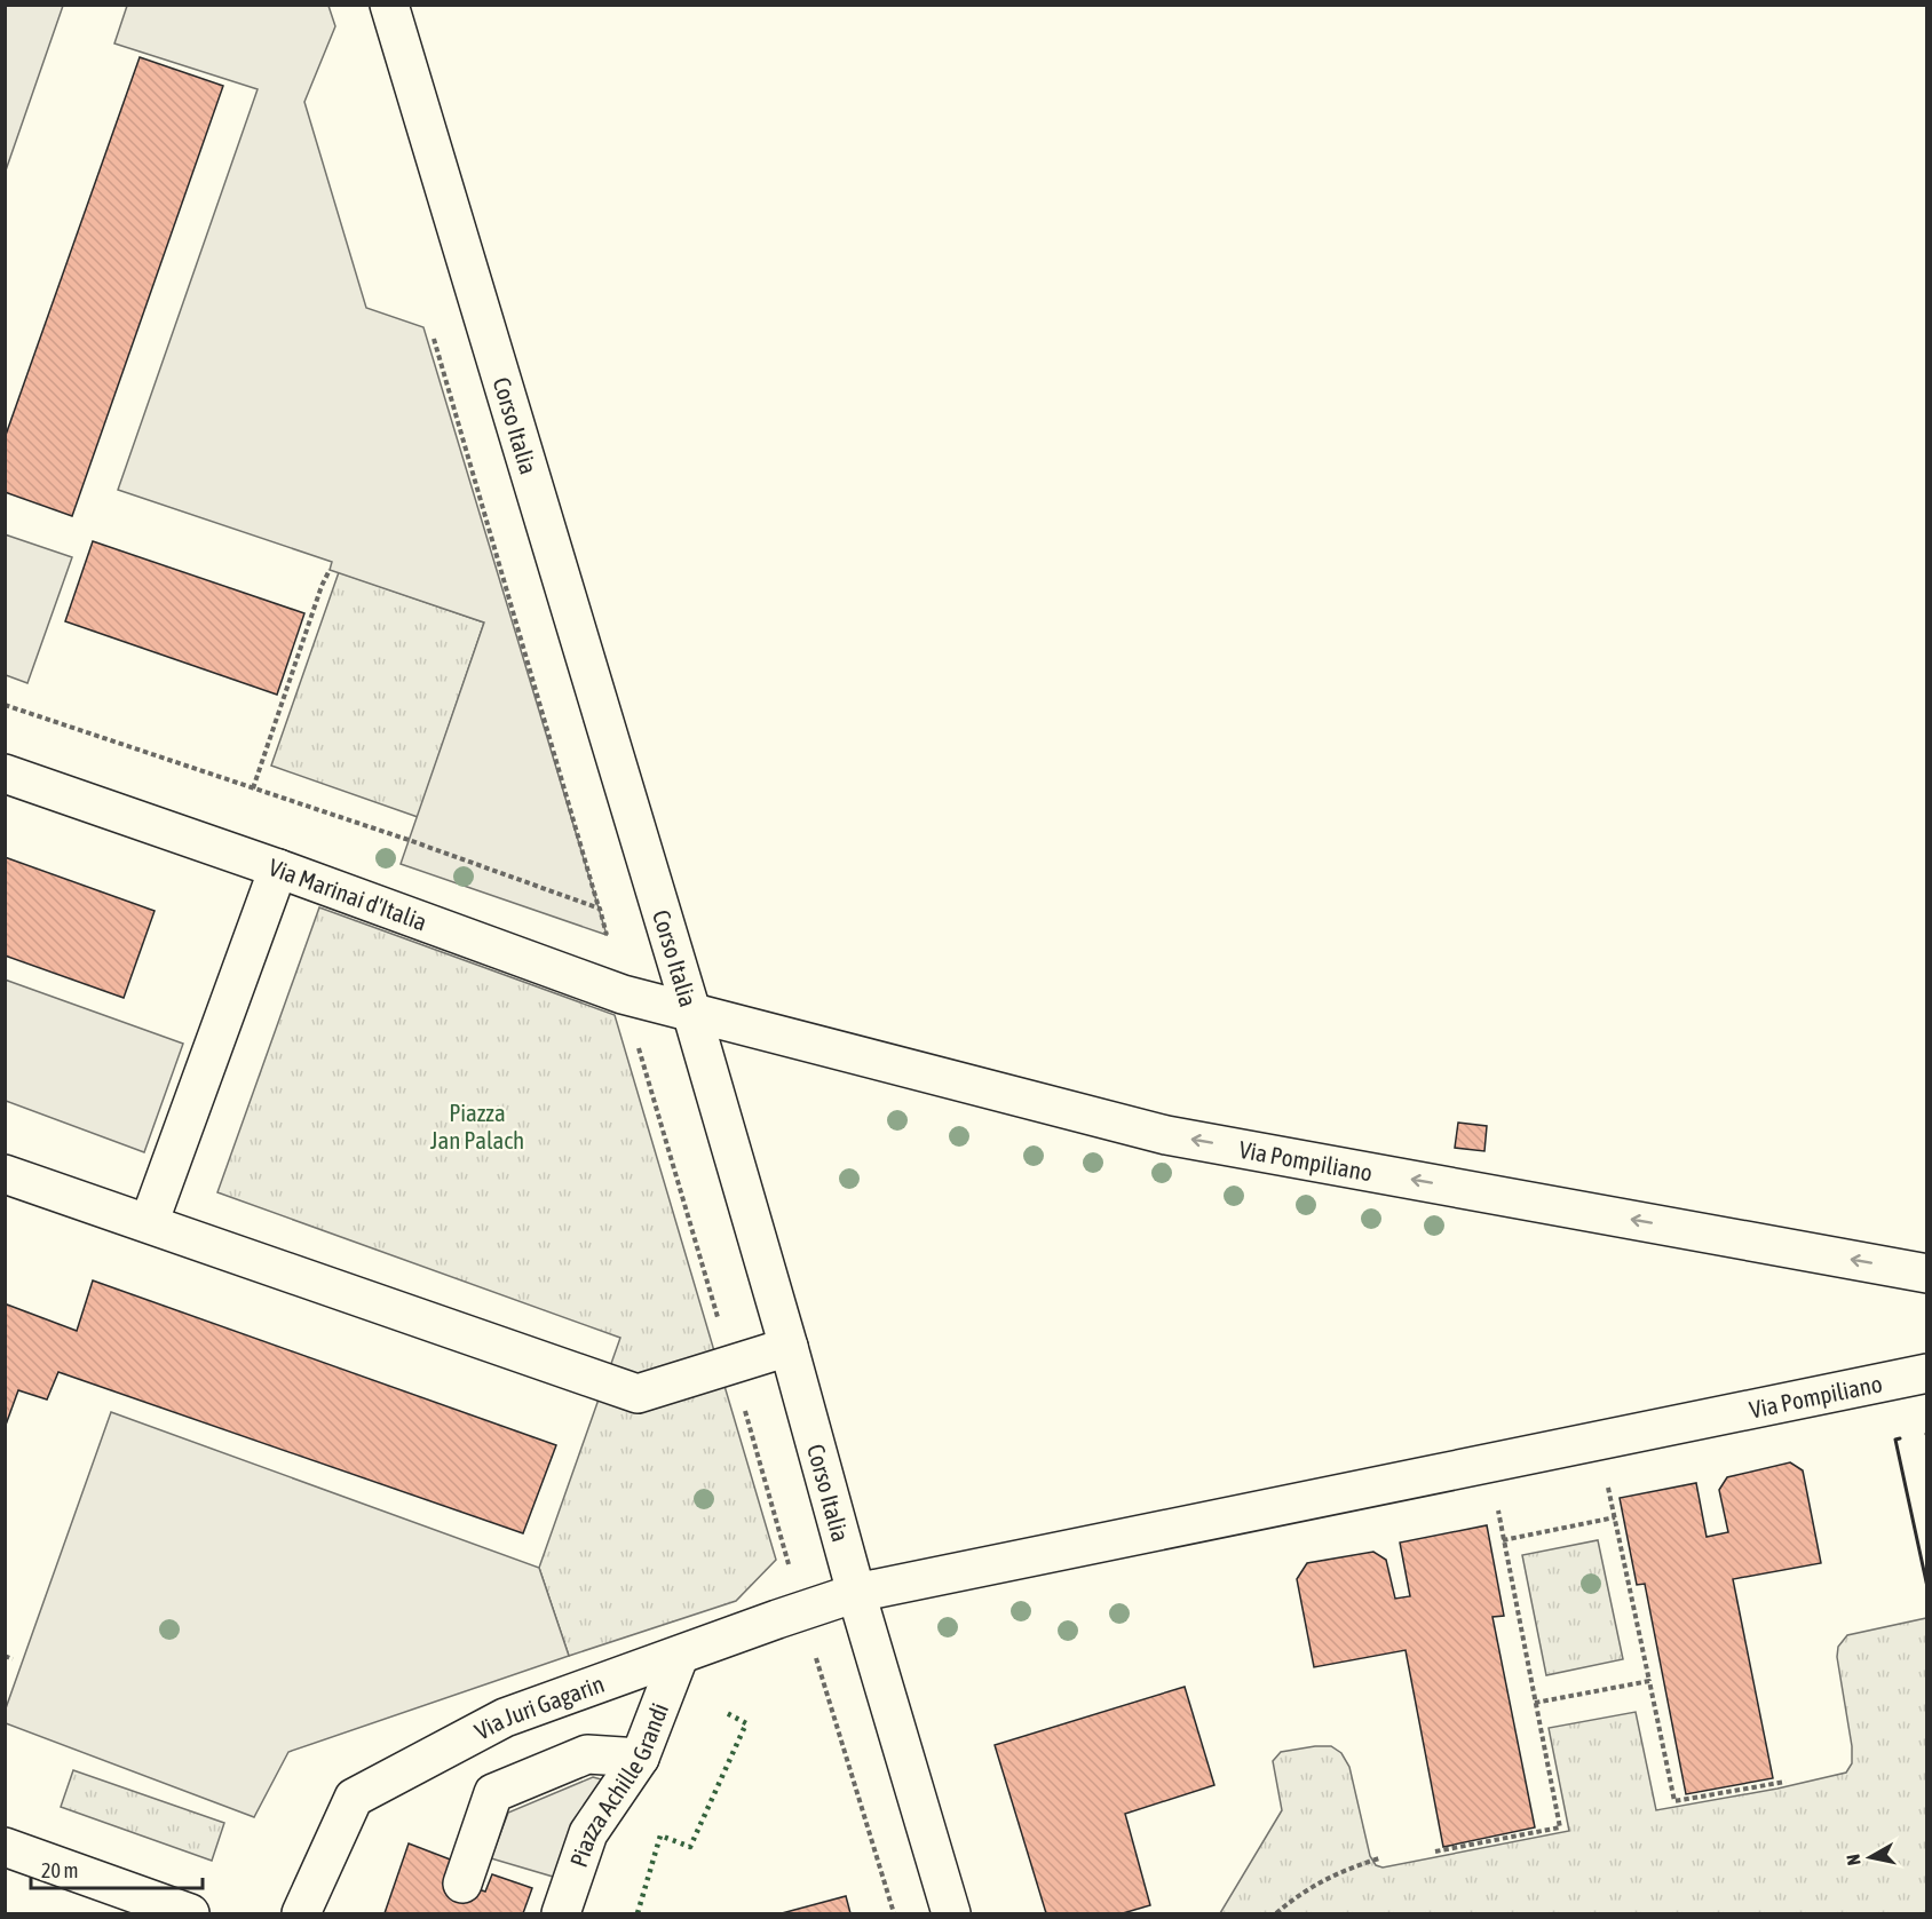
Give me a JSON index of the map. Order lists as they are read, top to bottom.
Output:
{
  "streets": {
    "street": [
      "Corso Italia",
      "Via Marinai d'Italia",
      "Via Pompiliano",
      "Via Juri Gagarin",
      "Piazza Achille Grandi"
    ]
  },
  "crossings": [
    ["Corso Italia", "Via Marinai d'Italia"],
    ["Corso Italia", "Via Pompiliano"],
    ["Corso Italia", "Via Juri Gagarin"],
    ["Via Marinai d'Italia", "Via Pompiliano"],
    ["Via Pompiliano", "Via Juri Gagarin"],
    ["Via Juri Gagarin", "Piazza Achille Grandi"]
  ],
  "parks": ["Piazza Jan Palach"],
  "scale_bar": "20 m",
  "north": "left"
}
